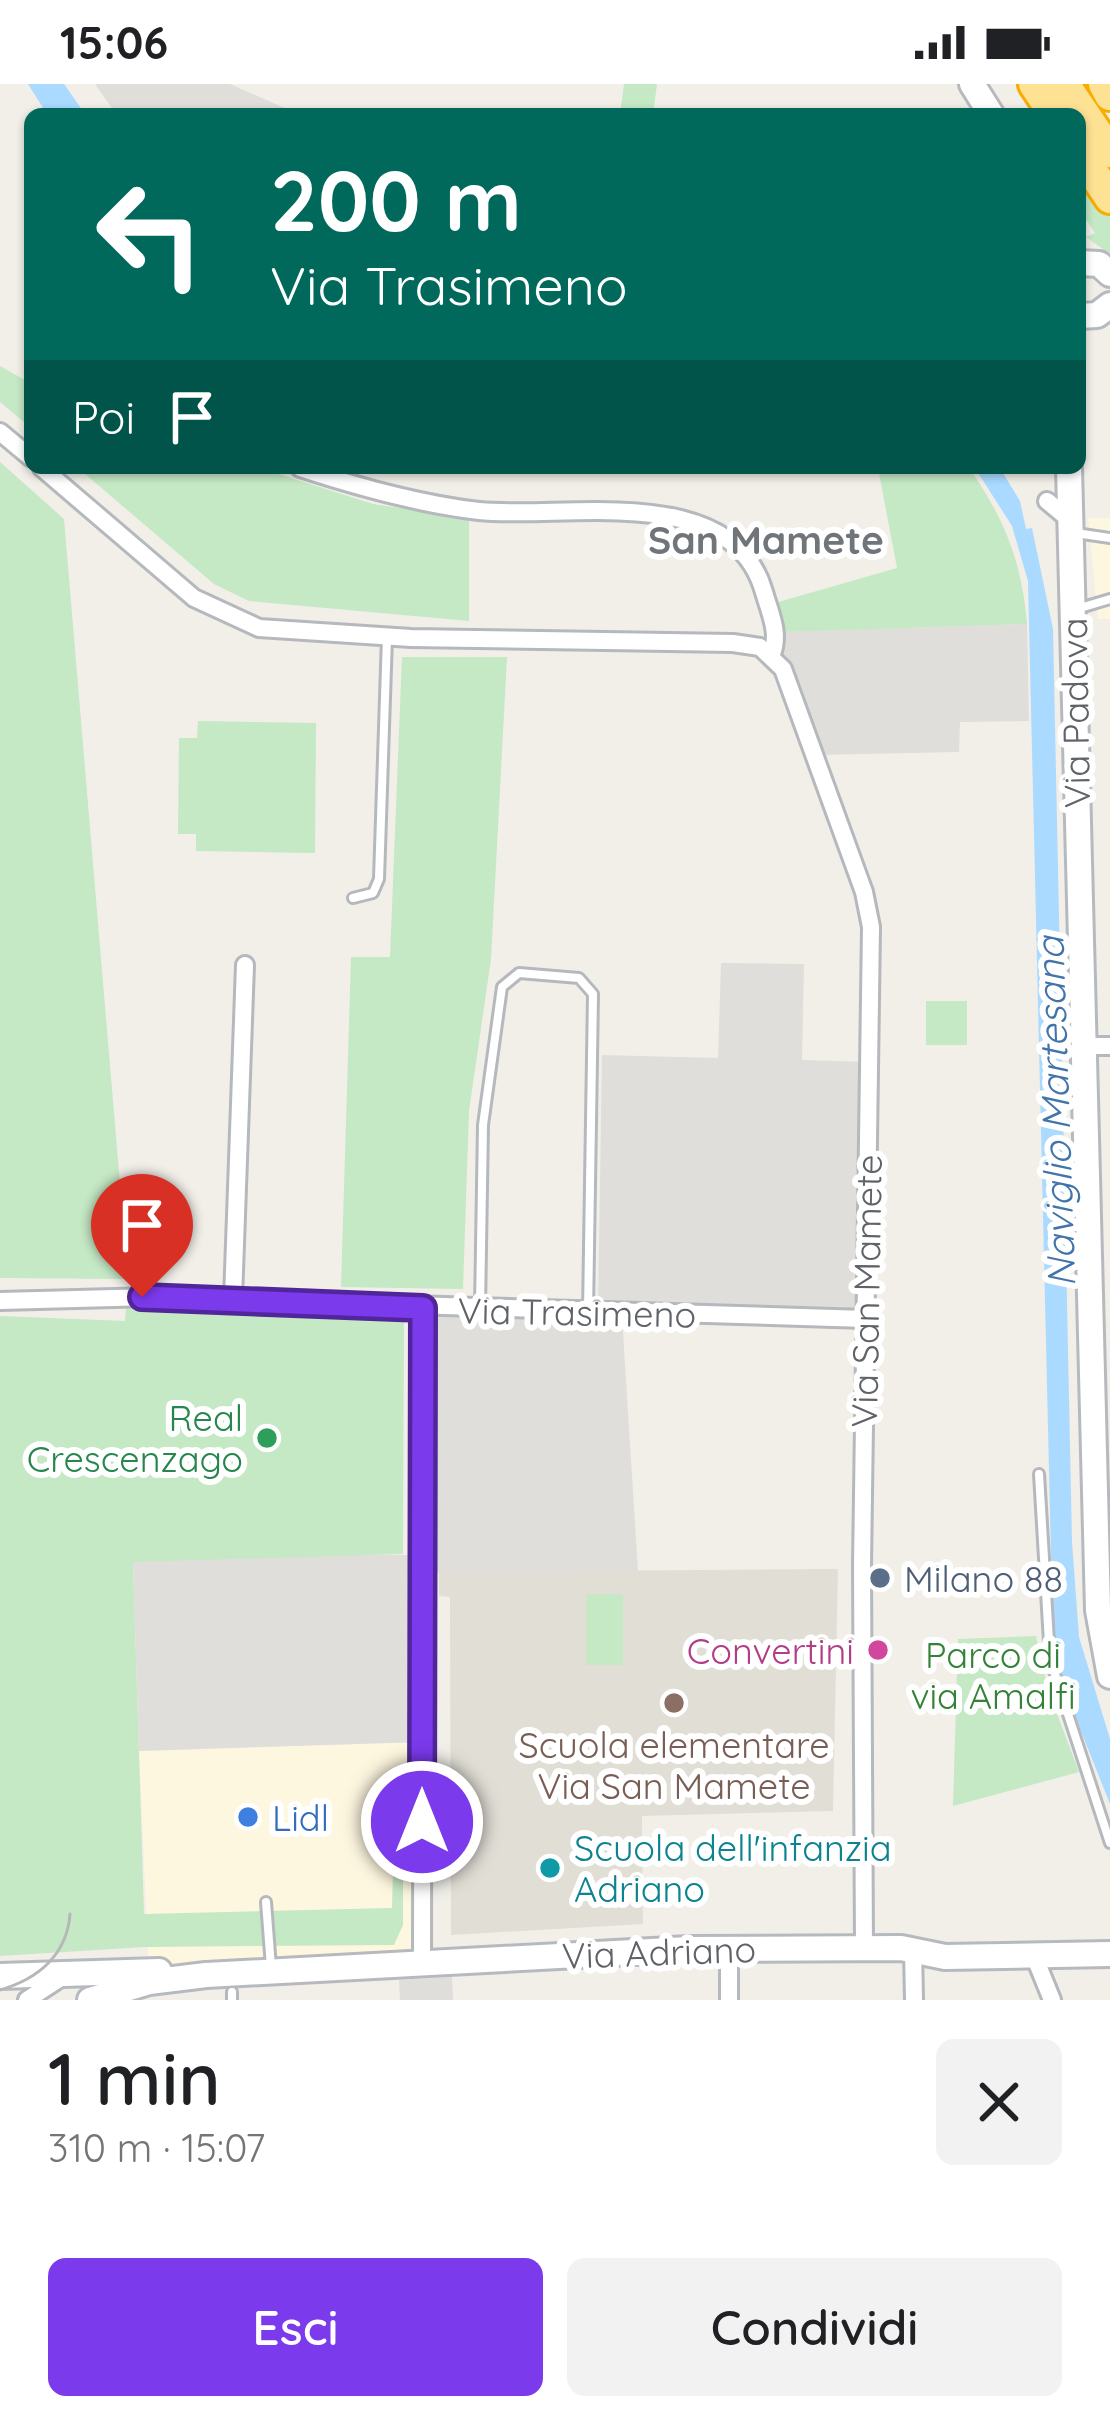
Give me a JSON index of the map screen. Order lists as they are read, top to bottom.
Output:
{
  "streets": {
    "street": [
      "Via Padova",
      "Via San Mamete",
      "Via Trasimeno",
      "Via Adriano"
    ]
  },
  "crossings": [
    ["Via San Mamete", "Via Trasimeno"],
    ["Via San Mamete", "Via Adriano"]
  ],
  "districts": ["San Mamete"],
  "water": ["Naviglio Martesana"],
  "parks": ["Parco di via Amalfi"],
  "places": [
    "Real Crescenzago",
    "Milano 88",
    "Convertini",
    "Scuola elementare Via San Mamete",
    "Lidl",
    "Scuola dell'infanzia Adriano"
  ],
  "page": {
    "status": "15:06",
    "turn": ["200 m", "Via Trasimeno"],
    "then": "Poi",
    "heading": ["1 min", "310 m · 15:07"],
    "buttons": ["Esci", "Condividi"]
  }
}
